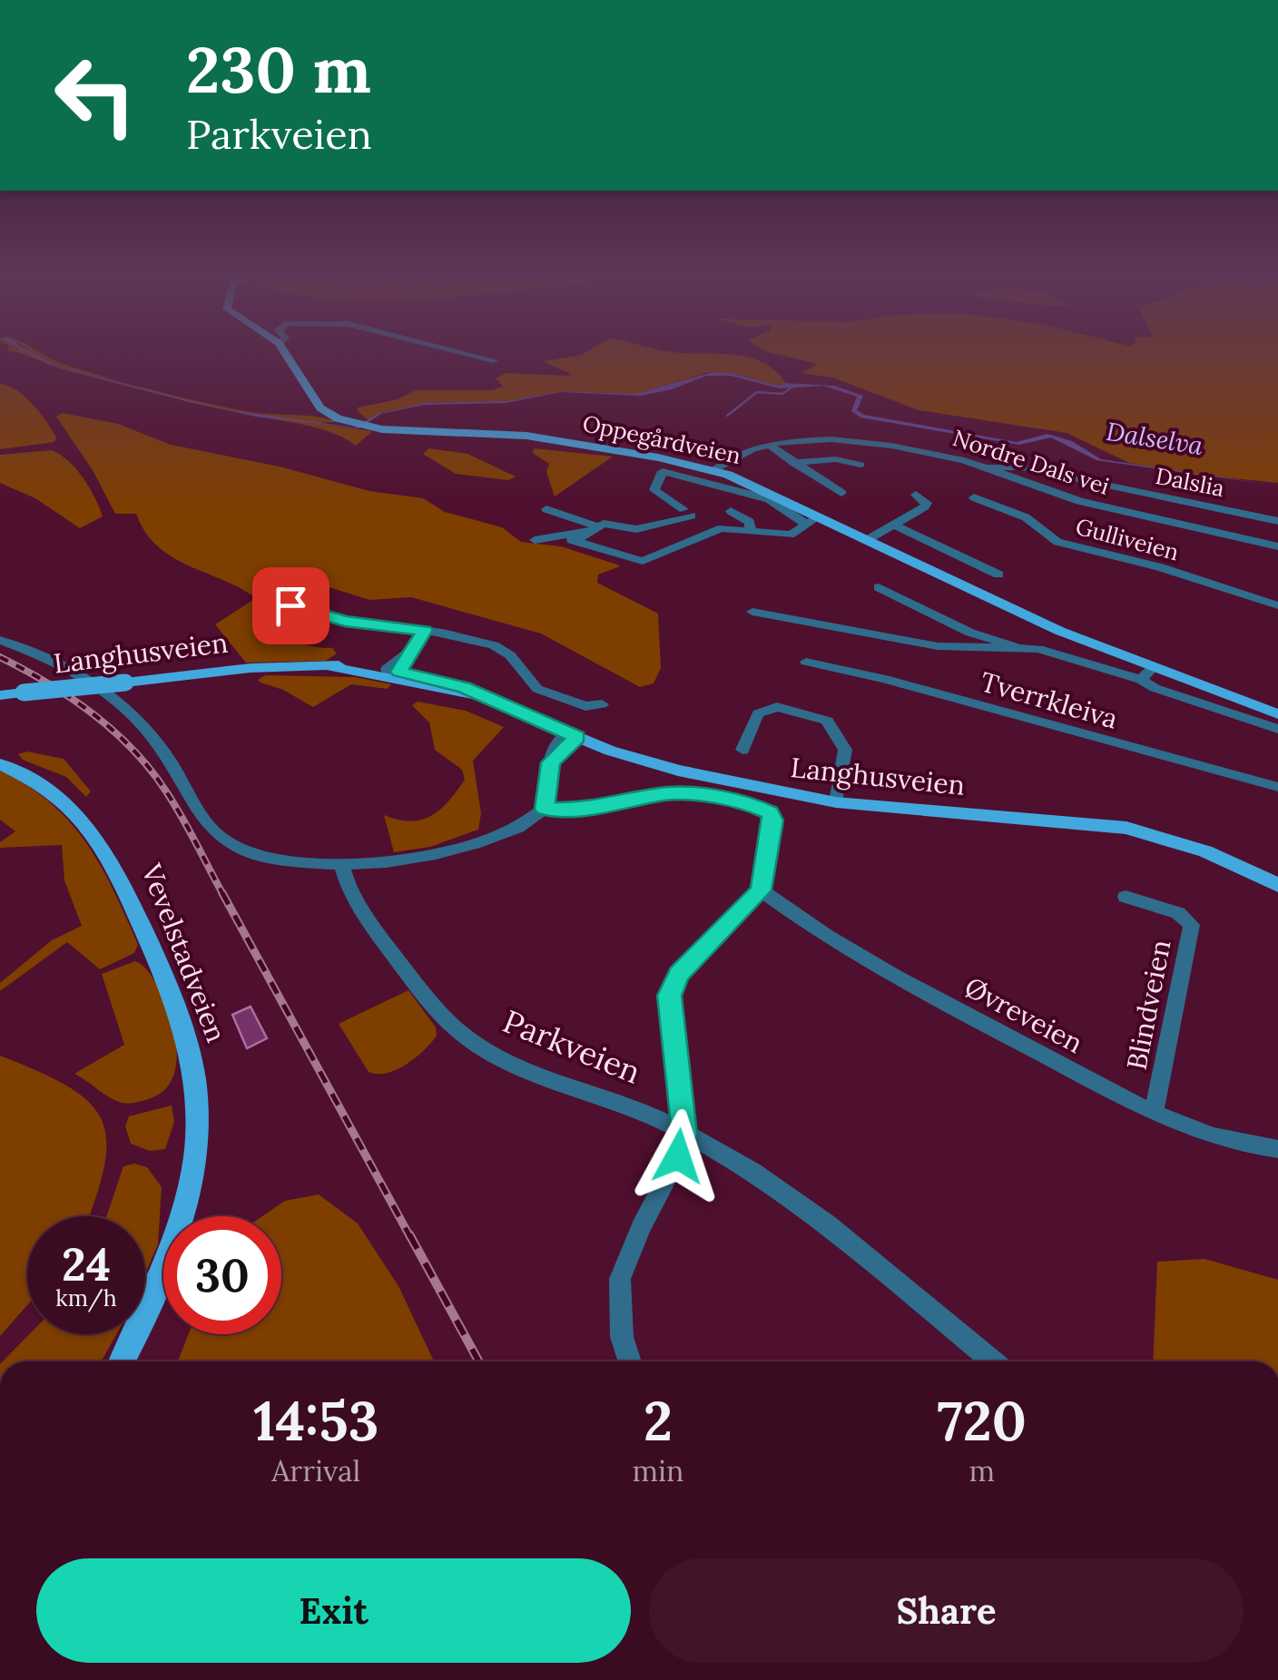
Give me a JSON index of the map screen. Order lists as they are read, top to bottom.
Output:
{
  "streets": {
    "main road": ["Oppegårdveien", "Langhusveien", "Vevelstadveien"],
    "street": [
      "Nordre Dals vei",
      "Dalslia",
      "Gulliveien",
      "Tverrkleiva",
      "Blindveien",
      "Øvreveien",
      "Parkveien"
    ]
  },
  "crossings": [
    ["Oppegårdveien", "Nordre Dals vei"],
    ["Nordre Dals vei", "Dalslia"],
    ["Blindveien", "Øvreveien"]
  ],
  "water": ["Dalselva"],
  "page": {
    "turn": ["230 m", "Parkveien"],
    "speed": "24 km/h",
    "limit": "30",
    "eta": [
      "14:53",
      "Arrival",
      "2",
      "min",
      "720",
      "m"
    ],
    "buttons": ["Exit", "Share"]
  }
}
